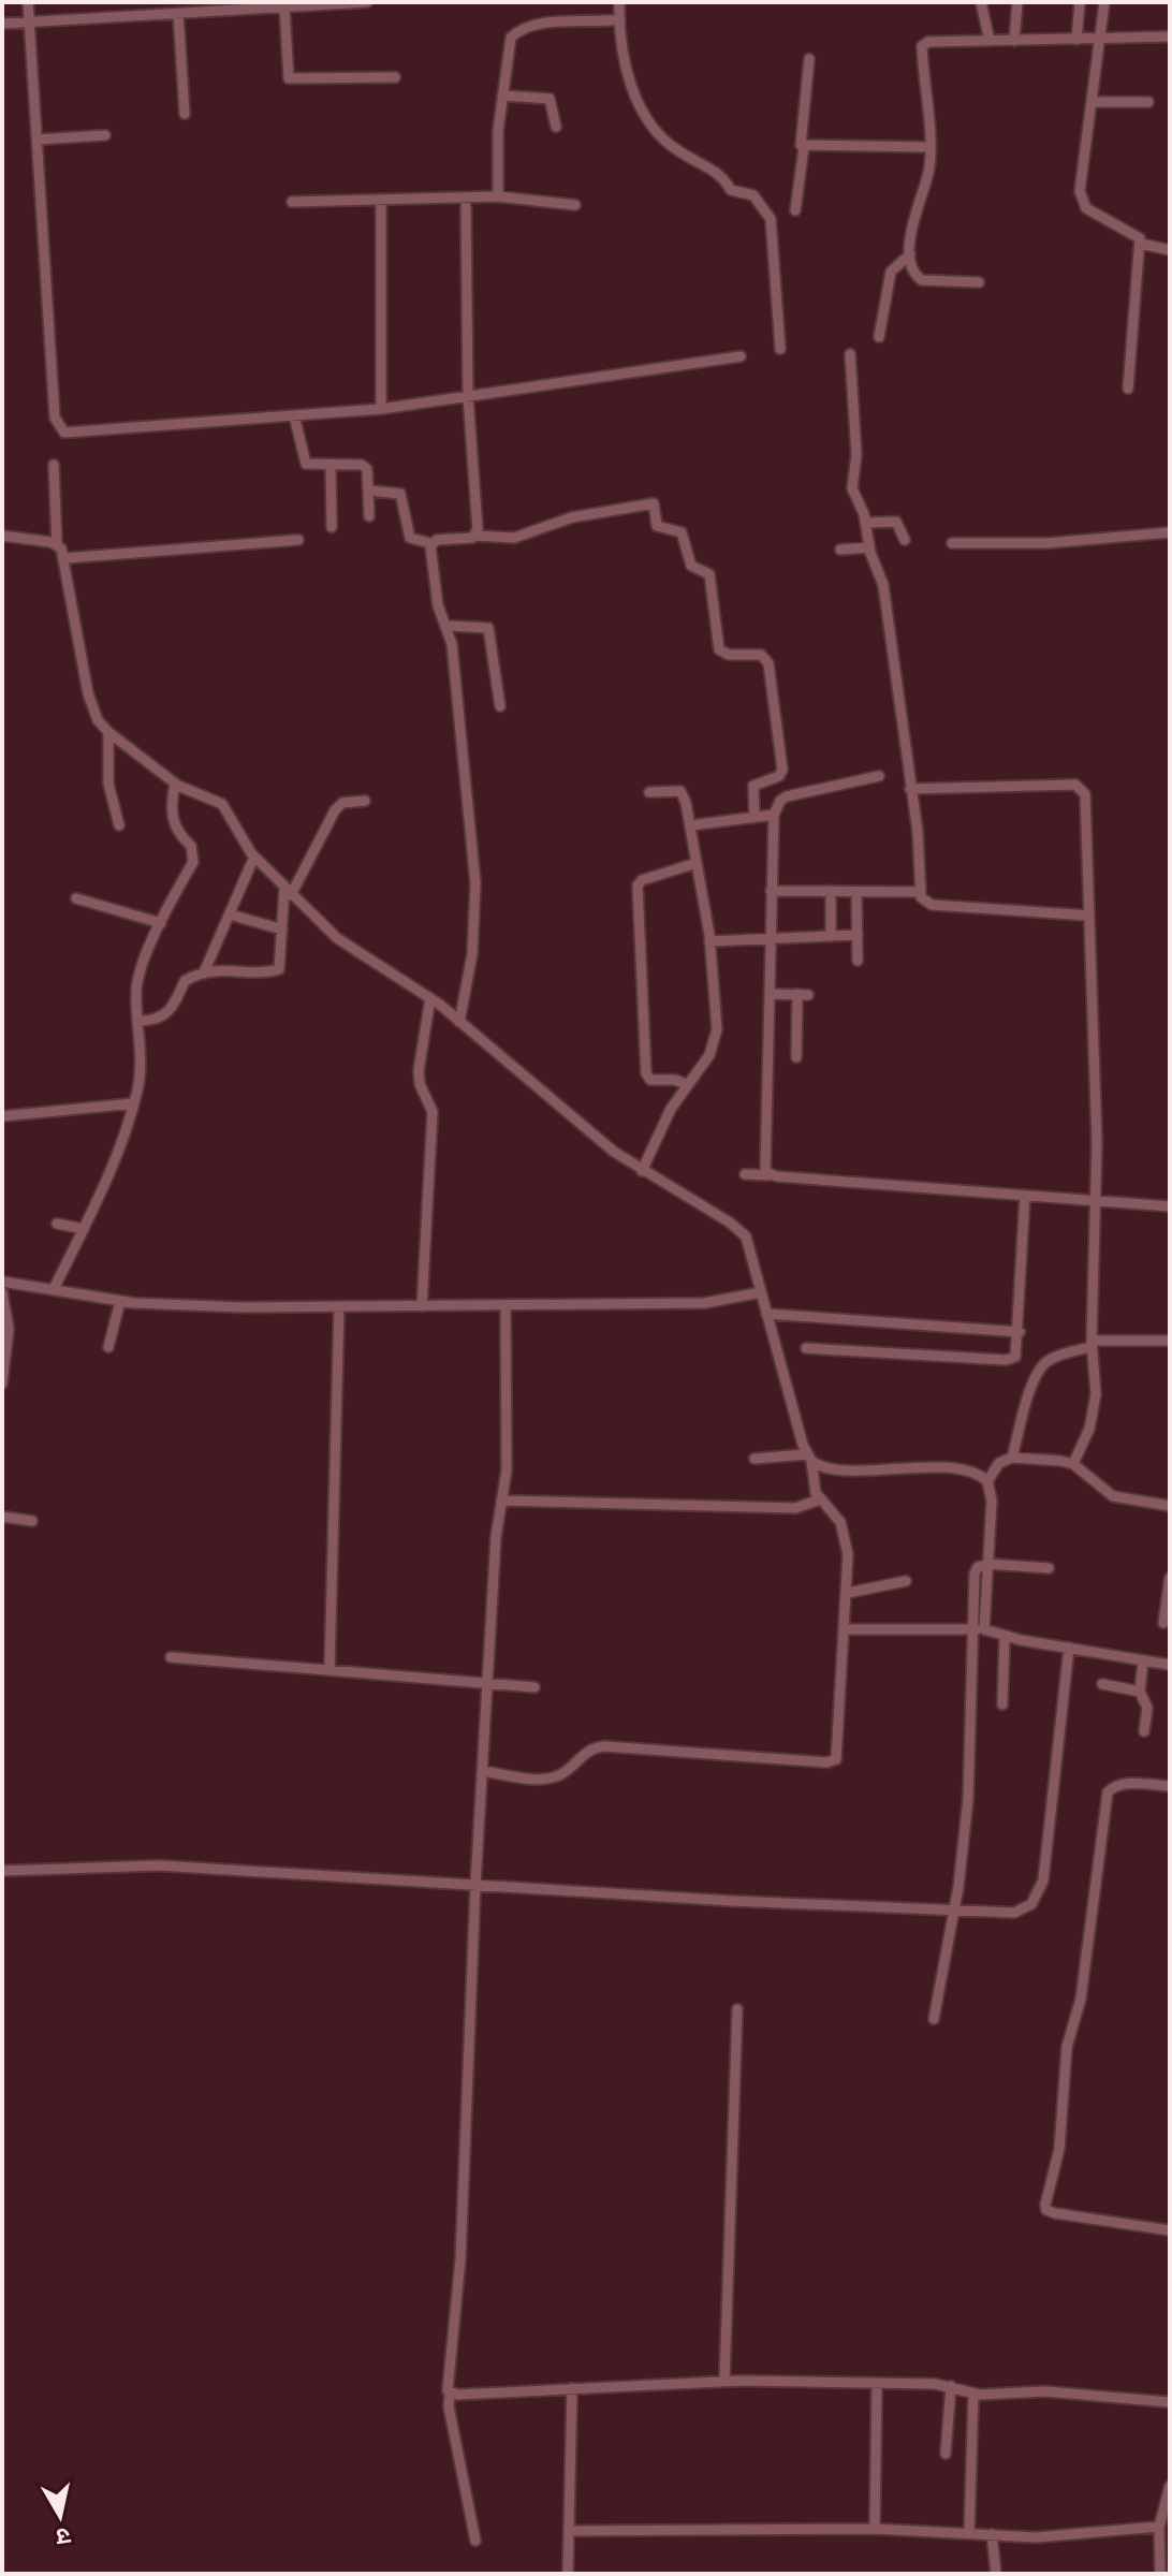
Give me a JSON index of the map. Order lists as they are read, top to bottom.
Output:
{
  "north": "bottom"
}
